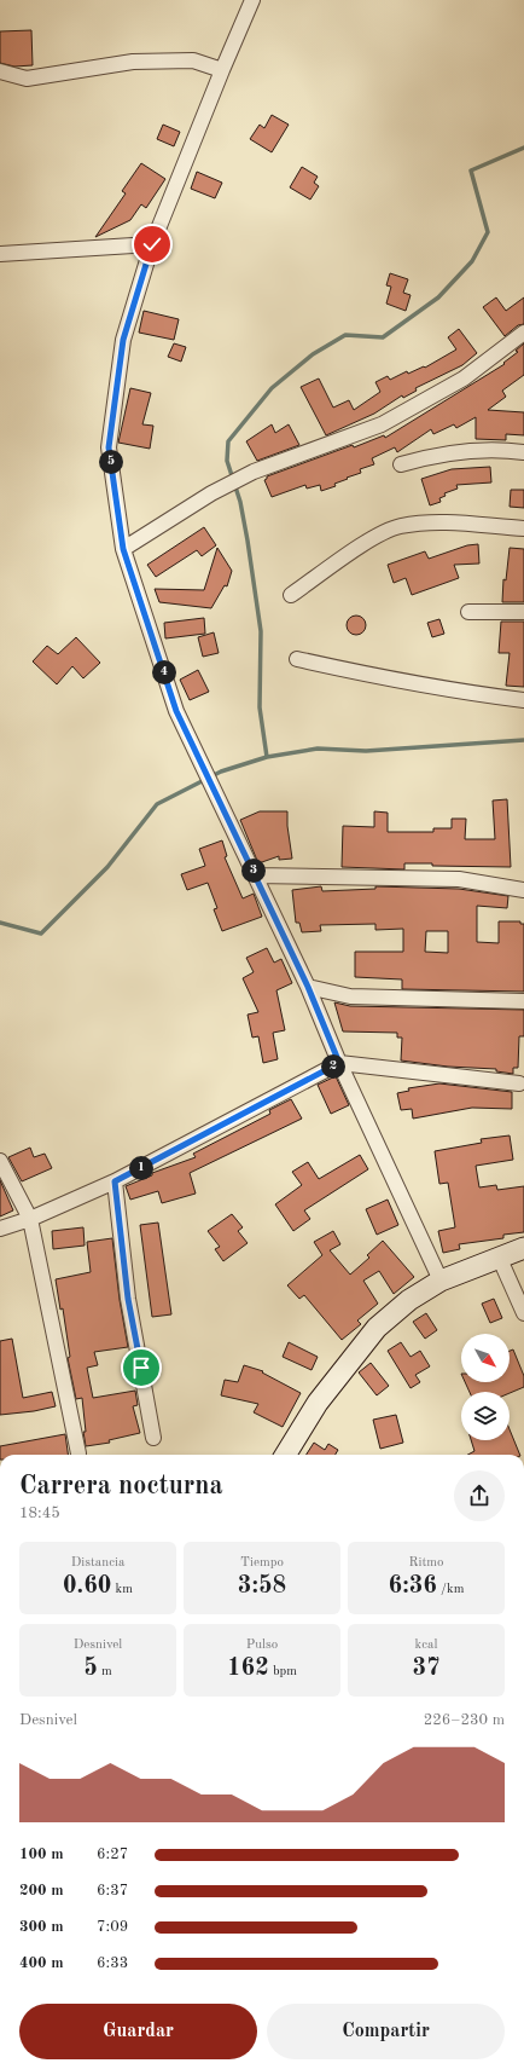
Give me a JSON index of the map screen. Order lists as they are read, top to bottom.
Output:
{
  "north": "bottom right",
  "page": {
    "pins": [
      "5",
      "4",
      "3",
      "2",
      "1"
    ],
    "heading": ["Carrera nocturna", "18:45"],
    "stats": [
      ["Distancia", "0.60 km"],
      ["Tiempo", "3:58"],
      ["Ritmo", "6:36 /km"],
      ["Desnivel", "5 m"],
      ["Pulso", "162 bpm"],
      ["kcal", "37"]
    ],
    "chart": ["Desnivel", "226–230 m"],
    "list": [
      {
        "name": "100 m",
        "note": "6:27"
      },
      {
        "name": "200 m",
        "note": "6:37"
      },
      {
        "name": "300 m",
        "note": "7:09"
      },
      {
        "name": "400 m",
        "note": "6:33"
      }
    ],
    "buttons": ["Guardar", "Compartir"]
  }
}
